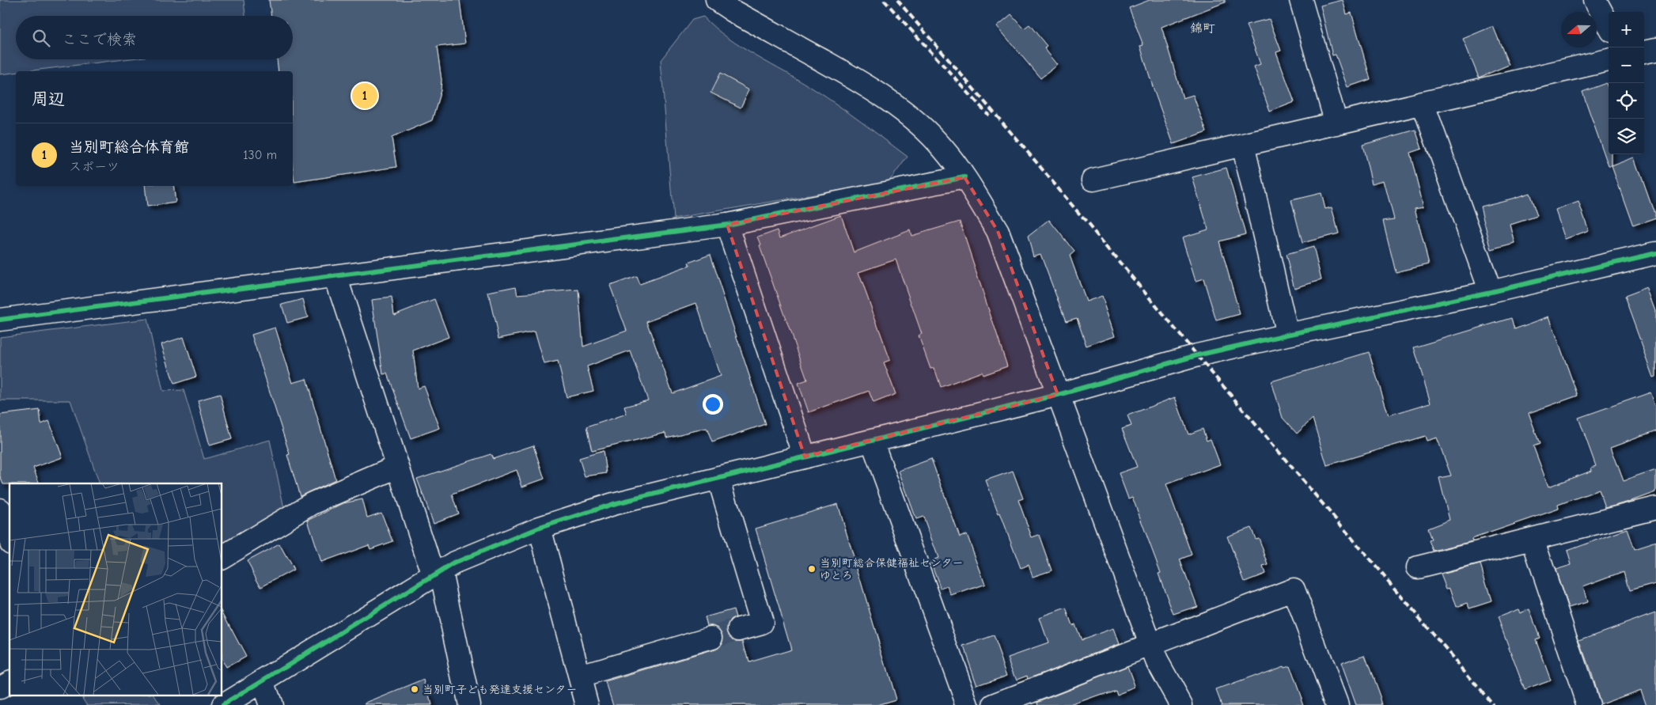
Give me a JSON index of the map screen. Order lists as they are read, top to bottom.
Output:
{
  "districts": ["錦町"],
  "places": ["当別町総合保健福祉センター ゆとろ", "当別町子ども発達支援センター"],
  "north": "left",
  "page": {
    "map_buttons": ["+", "−"],
    "search": "ここで検索",
    "heading": "周辺",
    "pins": "1",
    "list": [
      {
        "mark": "1",
        "name": "当別町総合体育館",
        "note": "スポーツ",
        "value": "130 m"
      }
    ]
  }
}
